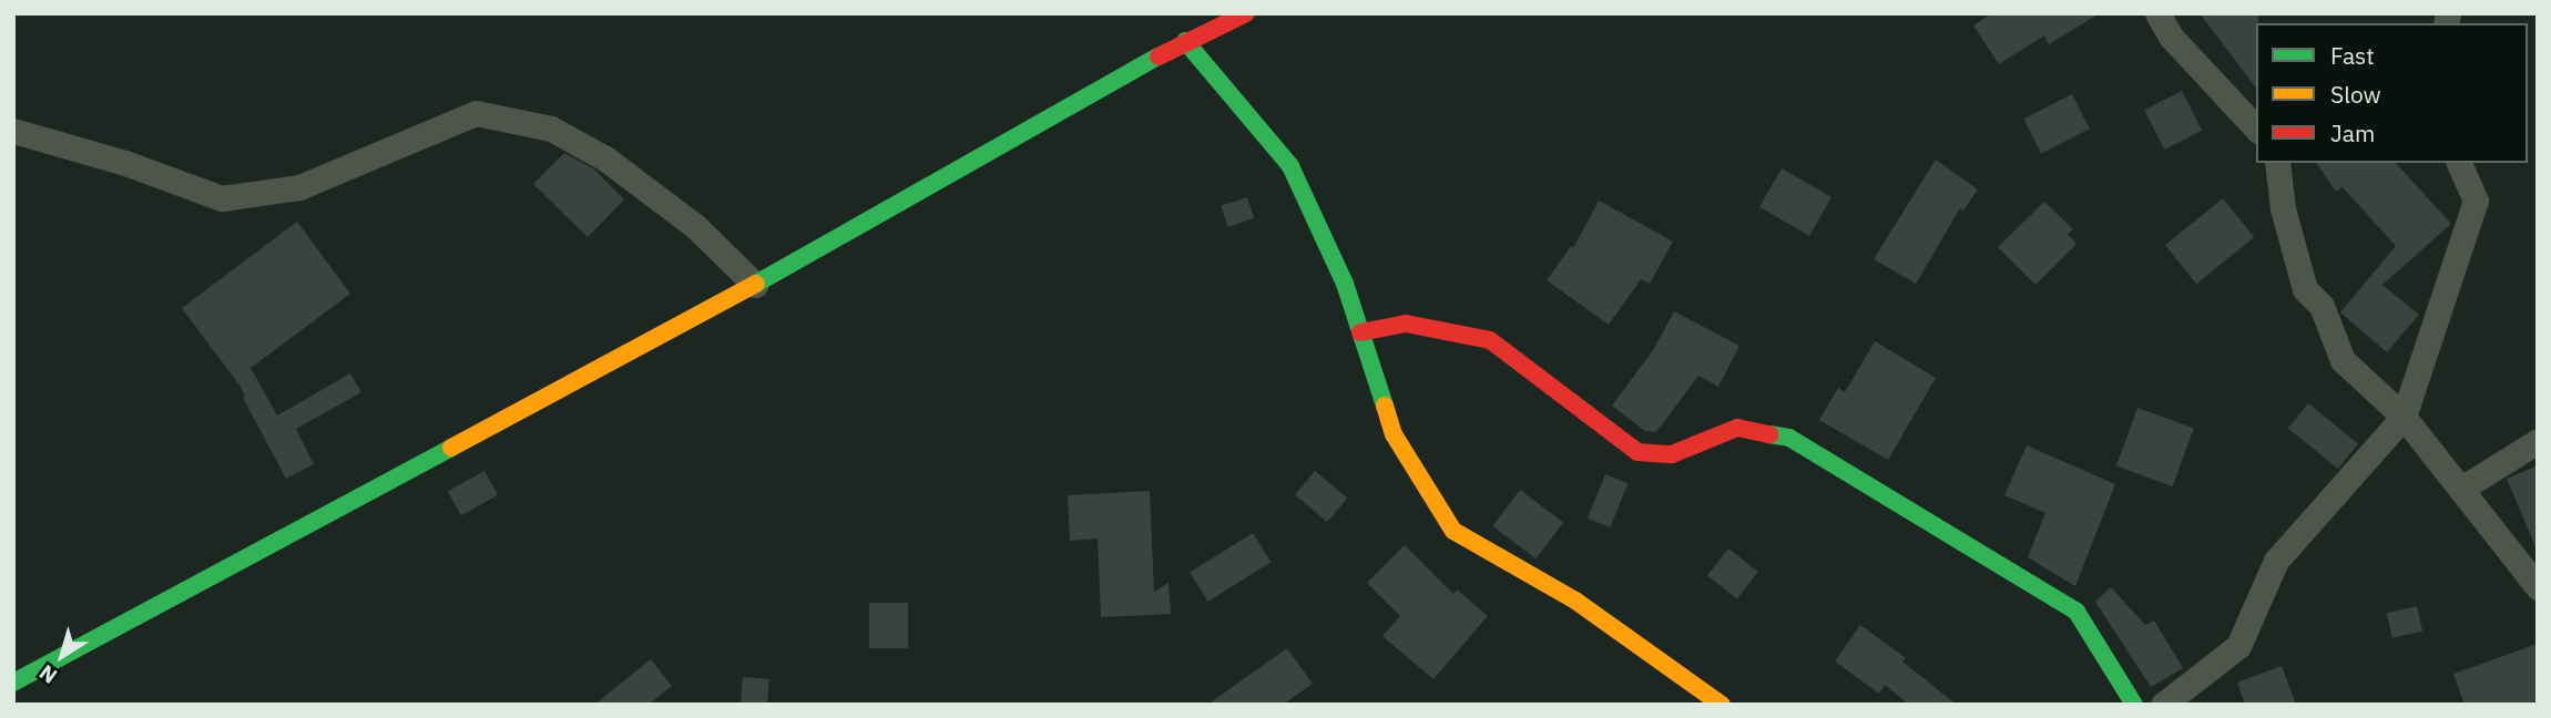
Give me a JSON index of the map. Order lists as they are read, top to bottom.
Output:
{
  "legend": ["Fast", "Slow", "Jam"],
  "north": "bottom left"
}
